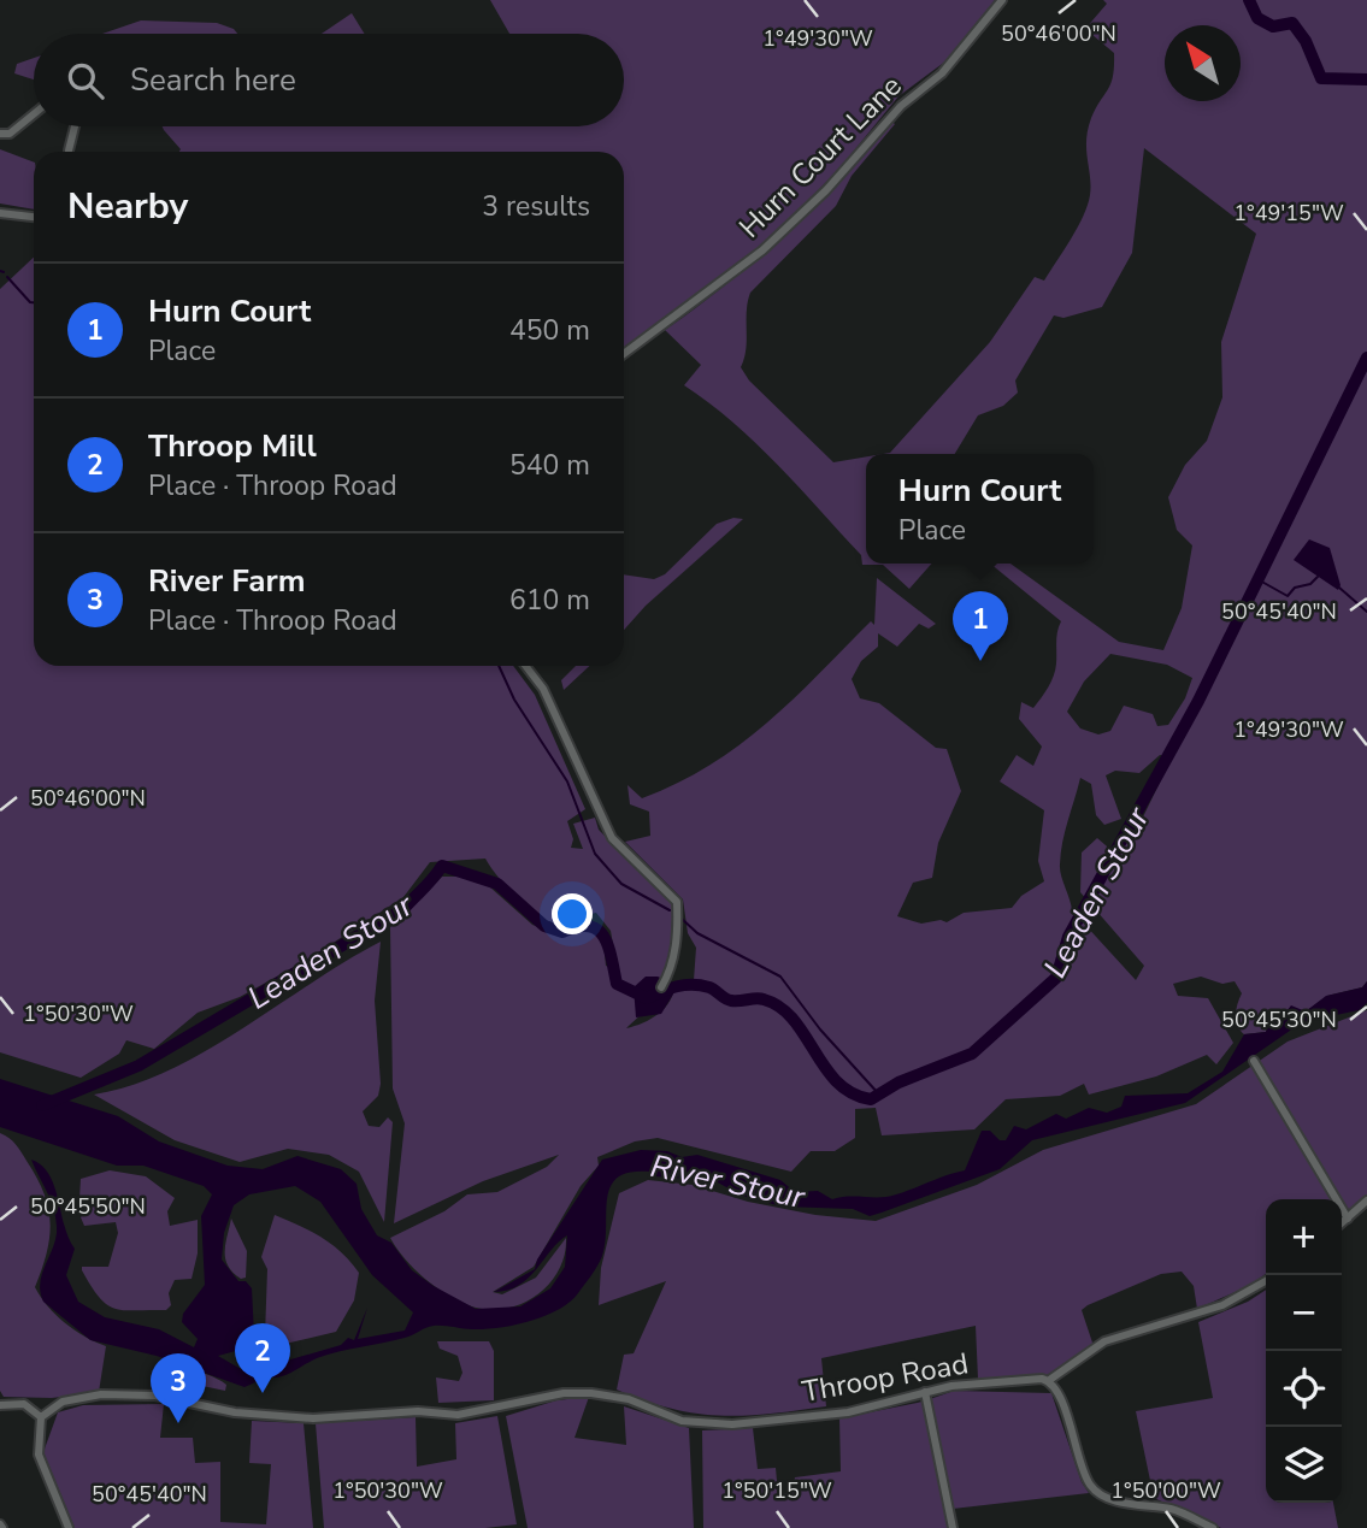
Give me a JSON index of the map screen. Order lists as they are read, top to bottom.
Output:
{
  "streets": {
    "street": ["Hurn Court Lane", "Throop Road"]
  },
  "water": ["Leaden Stour", "River Stour"],
  "north": "top left",
  "page": {
    "search": "Search here",
    "heading": ["Nearby", "3 results"],
    "list": [
      {
        "mark": "1",
        "name": "Hurn Court",
        "note": "Place",
        "value": "450 m"
      },
      {
        "mark": "2",
        "name": "Throop Mill",
        "note": "Place · Throop Road",
        "value": "540 m"
      },
      {
        "mark": "3",
        "name": "River Farm",
        "note": "Place · Throop Road",
        "value": "610 m"
      }
    ],
    "popup": ["Hurn Court", "Place"],
    "pins": ["1", "2", "3"],
    "map_buttons": ["+", "−"]
  },
  "coordinates": [
    "50°46'00\"N",
    "1°49'30\"W",
    "1°49'15\"W",
    "50°45'40\"N",
    "1°50'30\"W",
    "50°45'30\"N",
    "50°45'50\"N",
    "1°50'15\"W",
    "1°50'00\"W"
  ]
}
